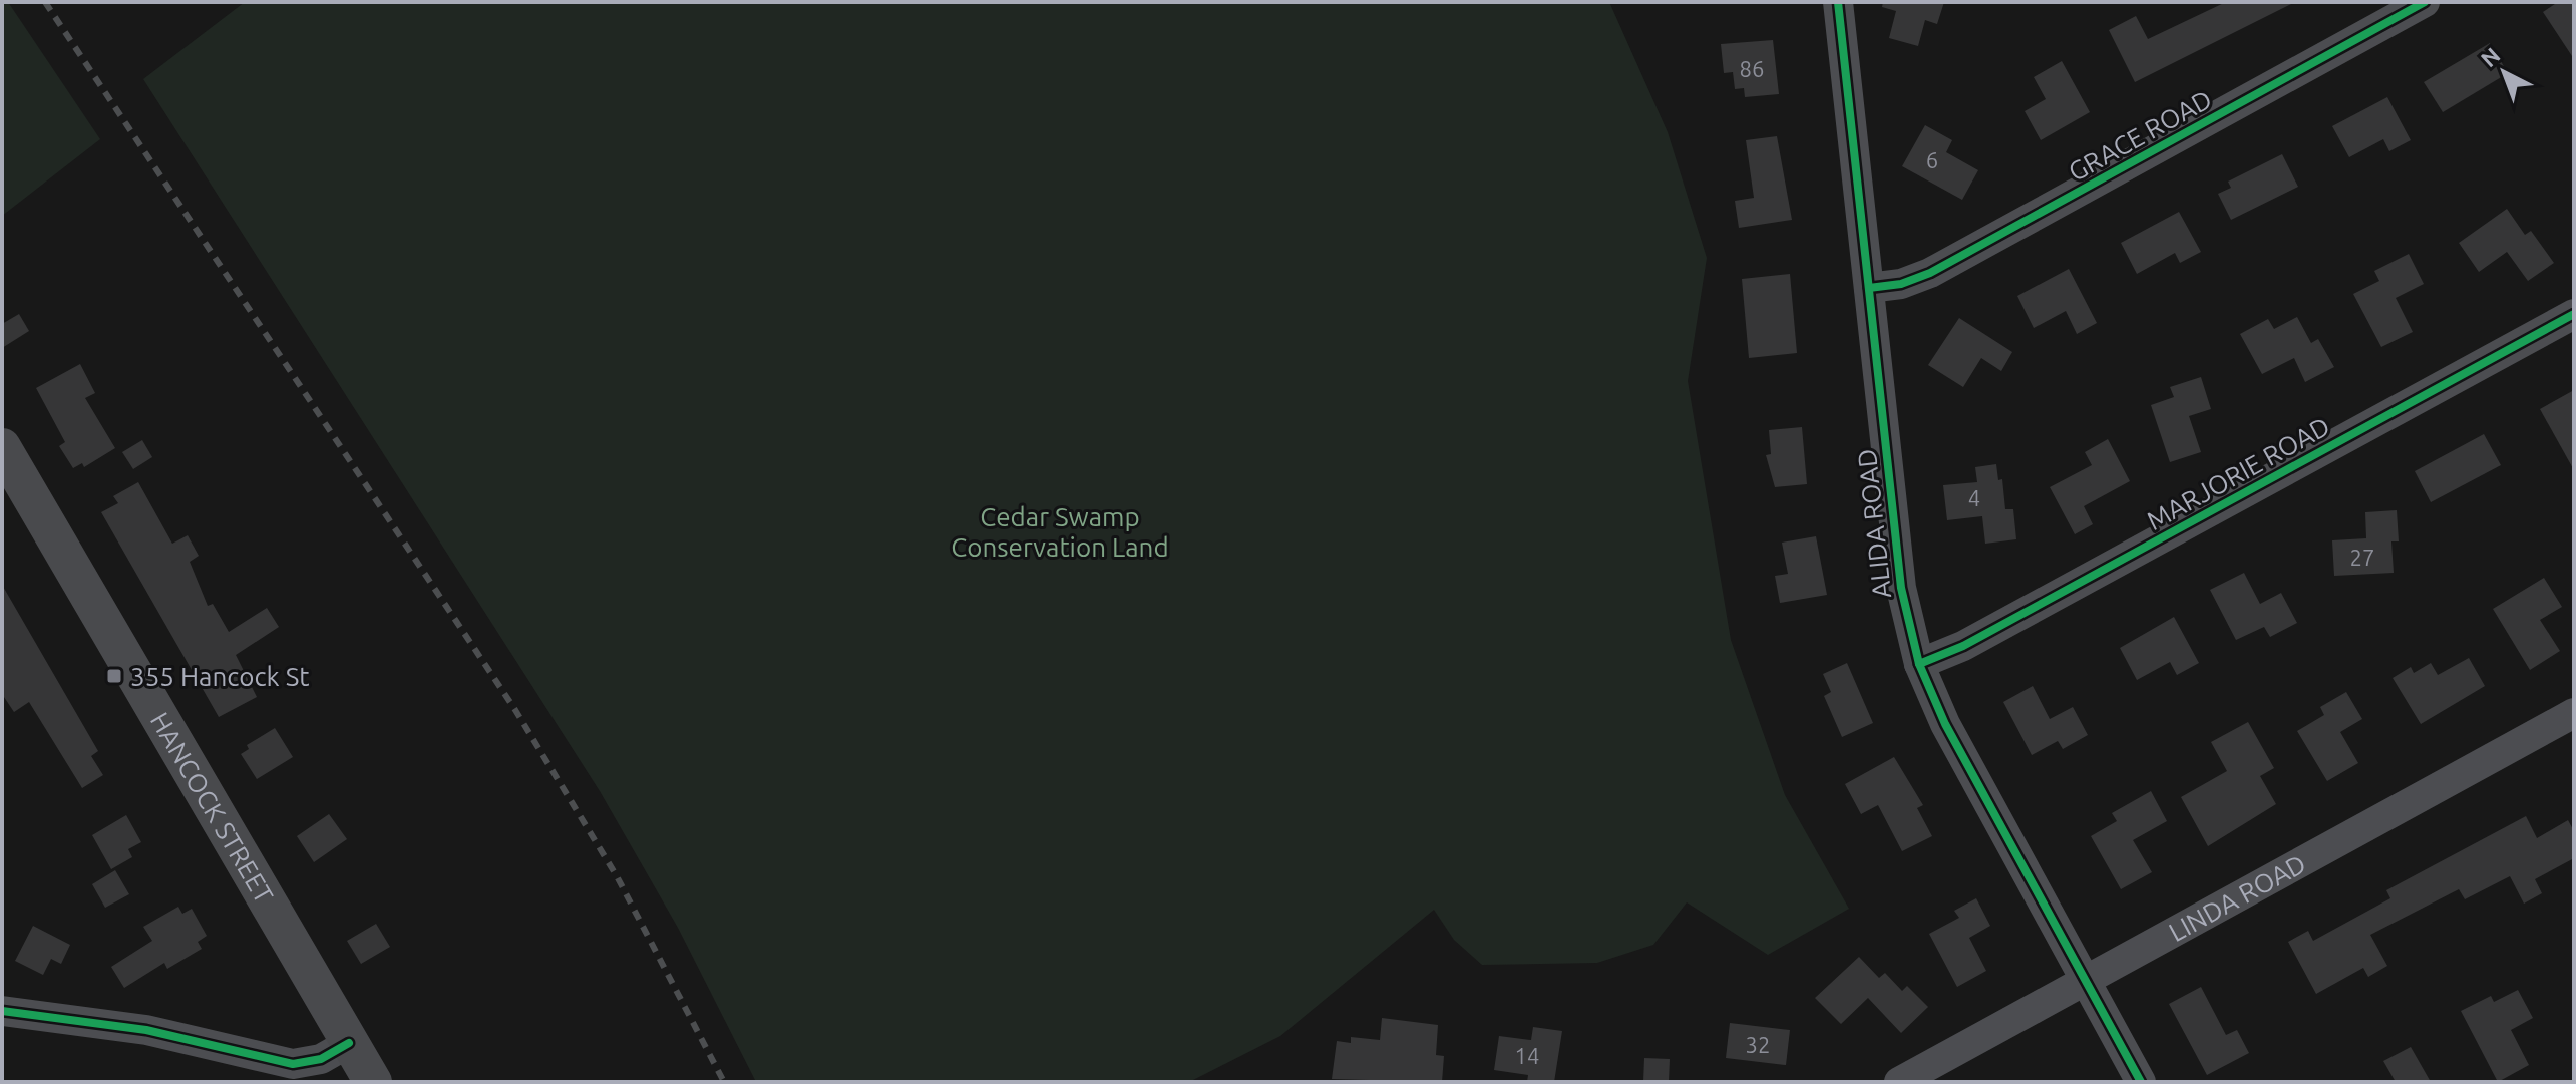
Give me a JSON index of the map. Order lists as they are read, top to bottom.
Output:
{
  "streets": {
    "main road": ["HANCOCK STREET"],
    "street": [
      "GRACE ROAD",
      "MARJORIE ROAD",
      "ALIDA ROAD",
      "LINDA ROAD"
    ]
  },
  "crossings": [
    ["GRACE ROAD", "ALIDA ROAD"],
    ["MARJORIE ROAD", "ALIDA ROAD"],
    ["ALIDA ROAD", "LINDA ROAD"]
  ],
  "parks": ["Cedar Swamp Conservation Land"],
  "places": {
    "transit": ["355 Hancock St"]
  },
  "house_numbers": [
    "86",
    "6",
    "4",
    "27",
    "32",
    "14"
  ],
  "north": "top left"
}
